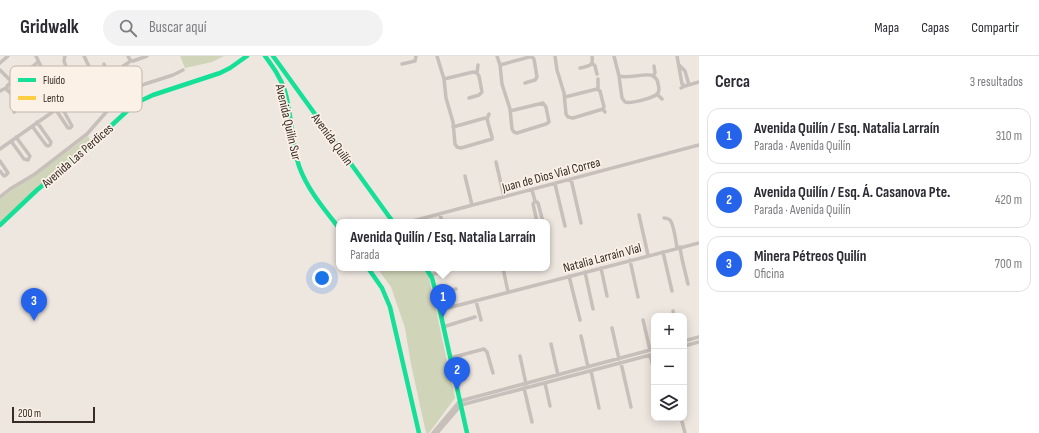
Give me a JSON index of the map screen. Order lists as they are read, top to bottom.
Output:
{
  "streets": {
    "street": [
      "Avenida Quilín Sur",
      "Avenida Quilín",
      "Avenida Las Perdices",
      "Juan de Dios Vial Correa",
      "Natalia Larraín Vial"
    ]
  },
  "legend": ["Fluido", "Lento"],
  "scale_bar": "200 m",
  "page": {
    "header": "Gridwalk",
    "search": "Buscar aquí",
    "nav": ["Mapa", "Capas", "Compartir"],
    "heading": ["Cerca", "3 resultados"],
    "list": [
      {
        "mark": "1",
        "name": "Avenida Quilín / Esq. Natalia Larraín",
        "note": "Parada · Avenida Quilín",
        "value": "310 m"
      },
      {
        "mark": "2",
        "name": "Avenida Quilín / Esq. Á. Casanova Pte.",
        "note": "Parada · Avenida Quilín",
        "value": "420 m"
      },
      {
        "mark": "3",
        "name": "Minera Pétreos Quilín",
        "note": "Oficina",
        "value": "700 m"
      }
    ],
    "popup": ["Avenida Quilín / Esq. Natalia Larraín", "Parada"],
    "pins": ["1", "3", "2"],
    "map_buttons": ["+", "−"],
    "scale": "200 m"
  }
}
